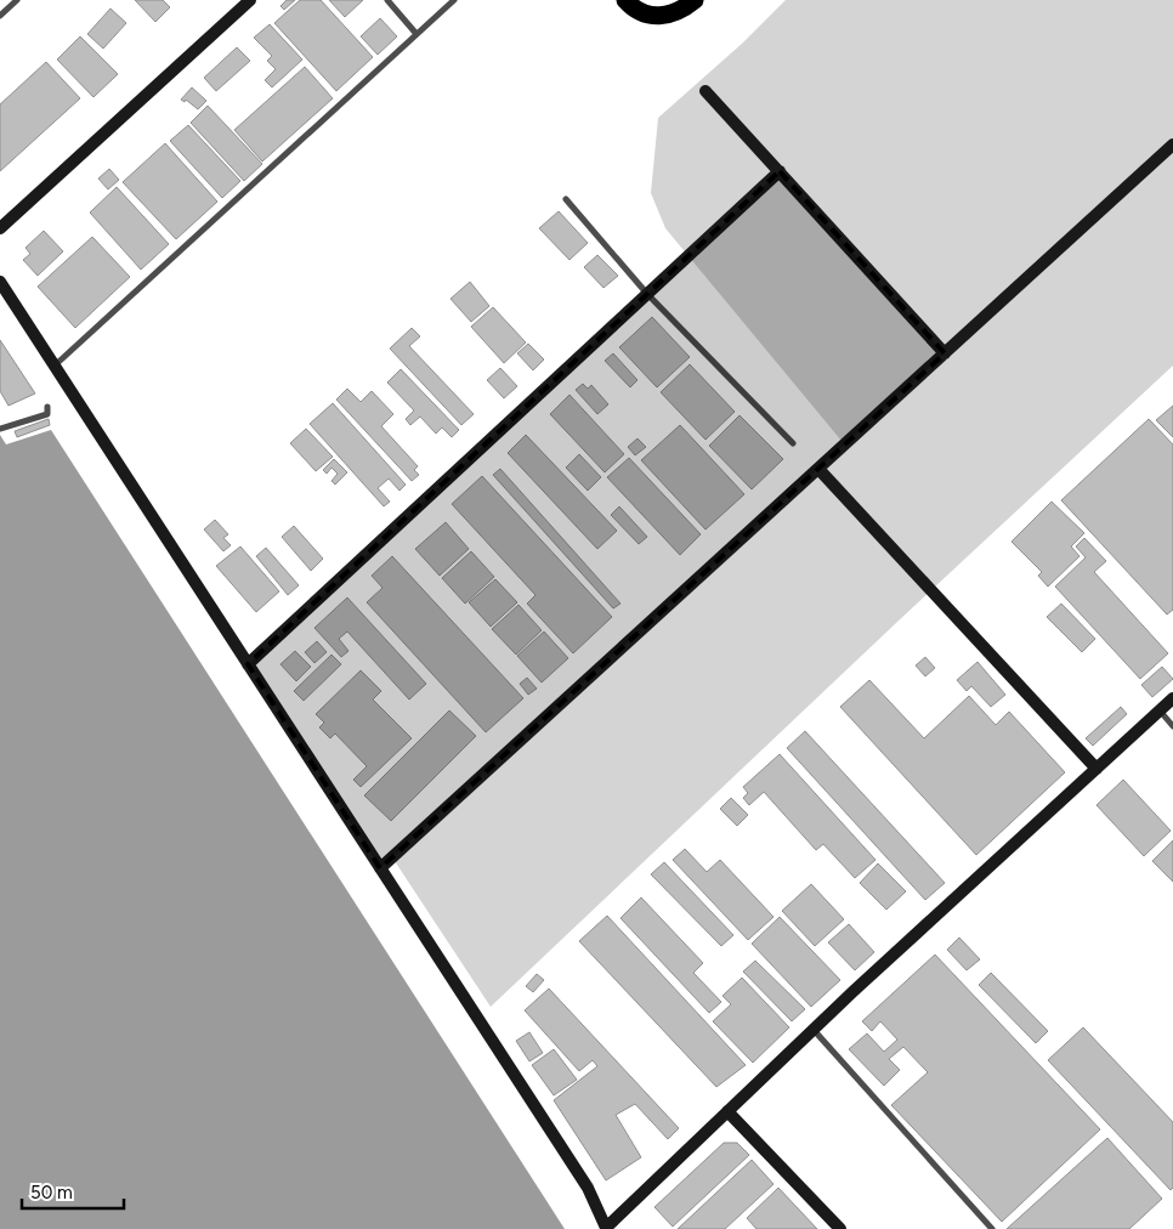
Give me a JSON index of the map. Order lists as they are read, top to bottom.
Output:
{
  "scale_bar": "50 m"
}
